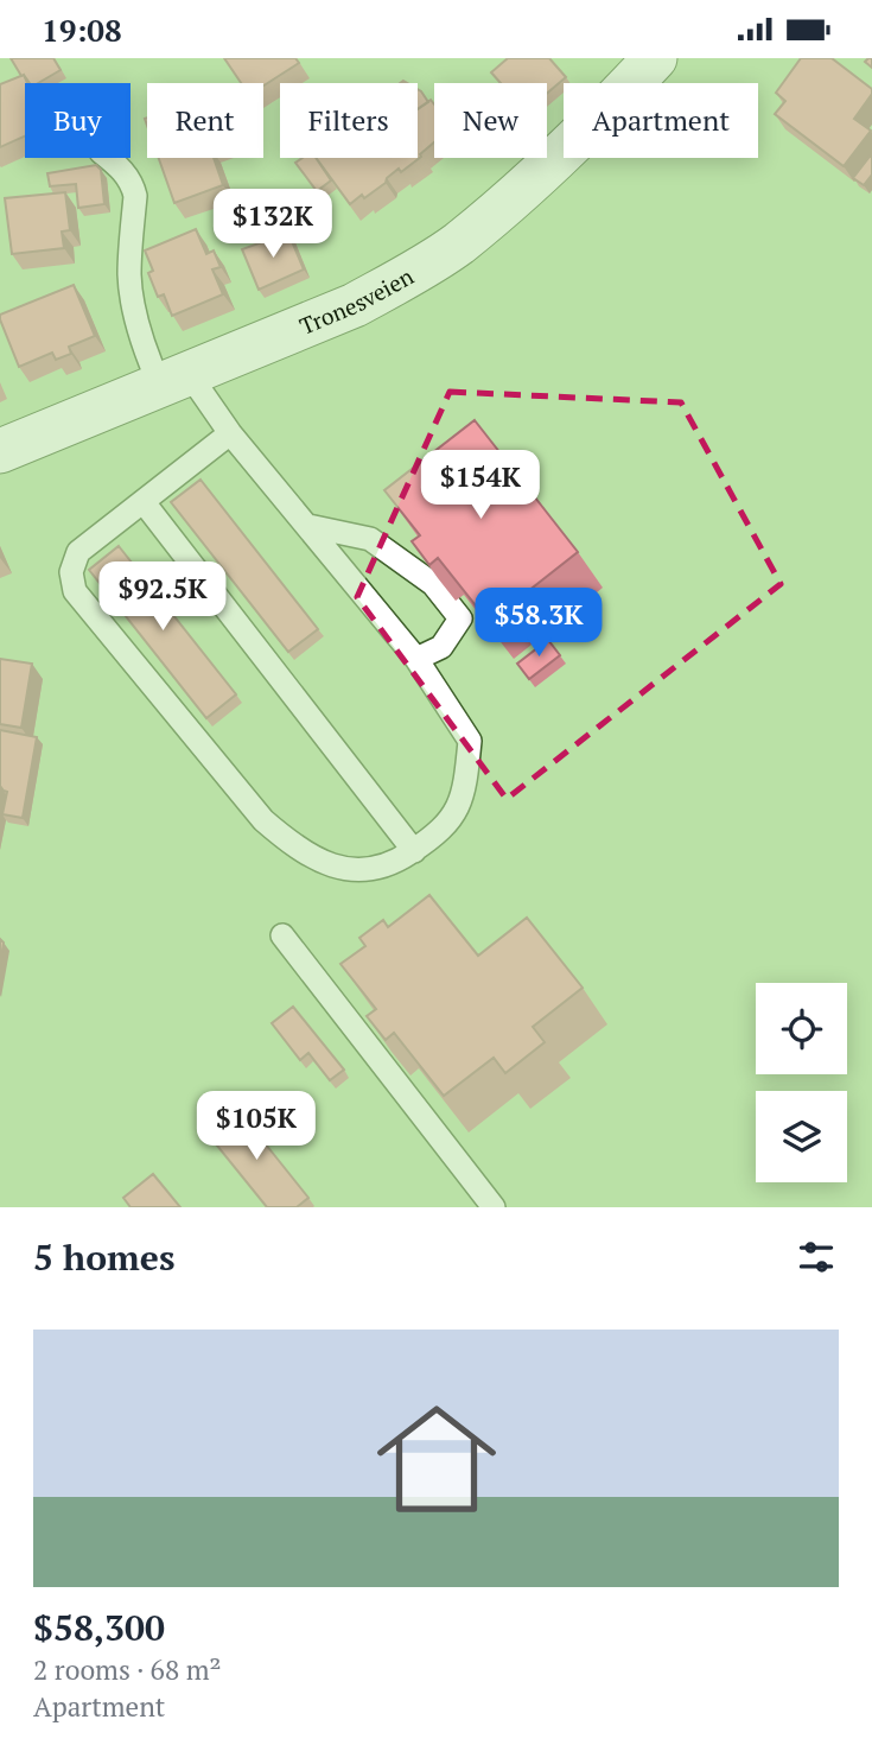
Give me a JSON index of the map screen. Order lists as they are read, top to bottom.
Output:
{
  "streets": {
    "street": ["Tronesveien"]
  },
  "page": {
    "status": "19:08",
    "chip": [
      "Buy",
      "Rent",
      "Filters",
      "New",
      "Apartment"
    ],
    "price": [
      "$132K",
      "$154K",
      "$92.5K",
      "$58.3K",
      "$105K"
    ],
    "heading": "5 homes",
    "list": [
      {
        "name": "$58,300",
        "note": "2 rooms · 68 m² · Apartment"
      }
    ]
  }
}
